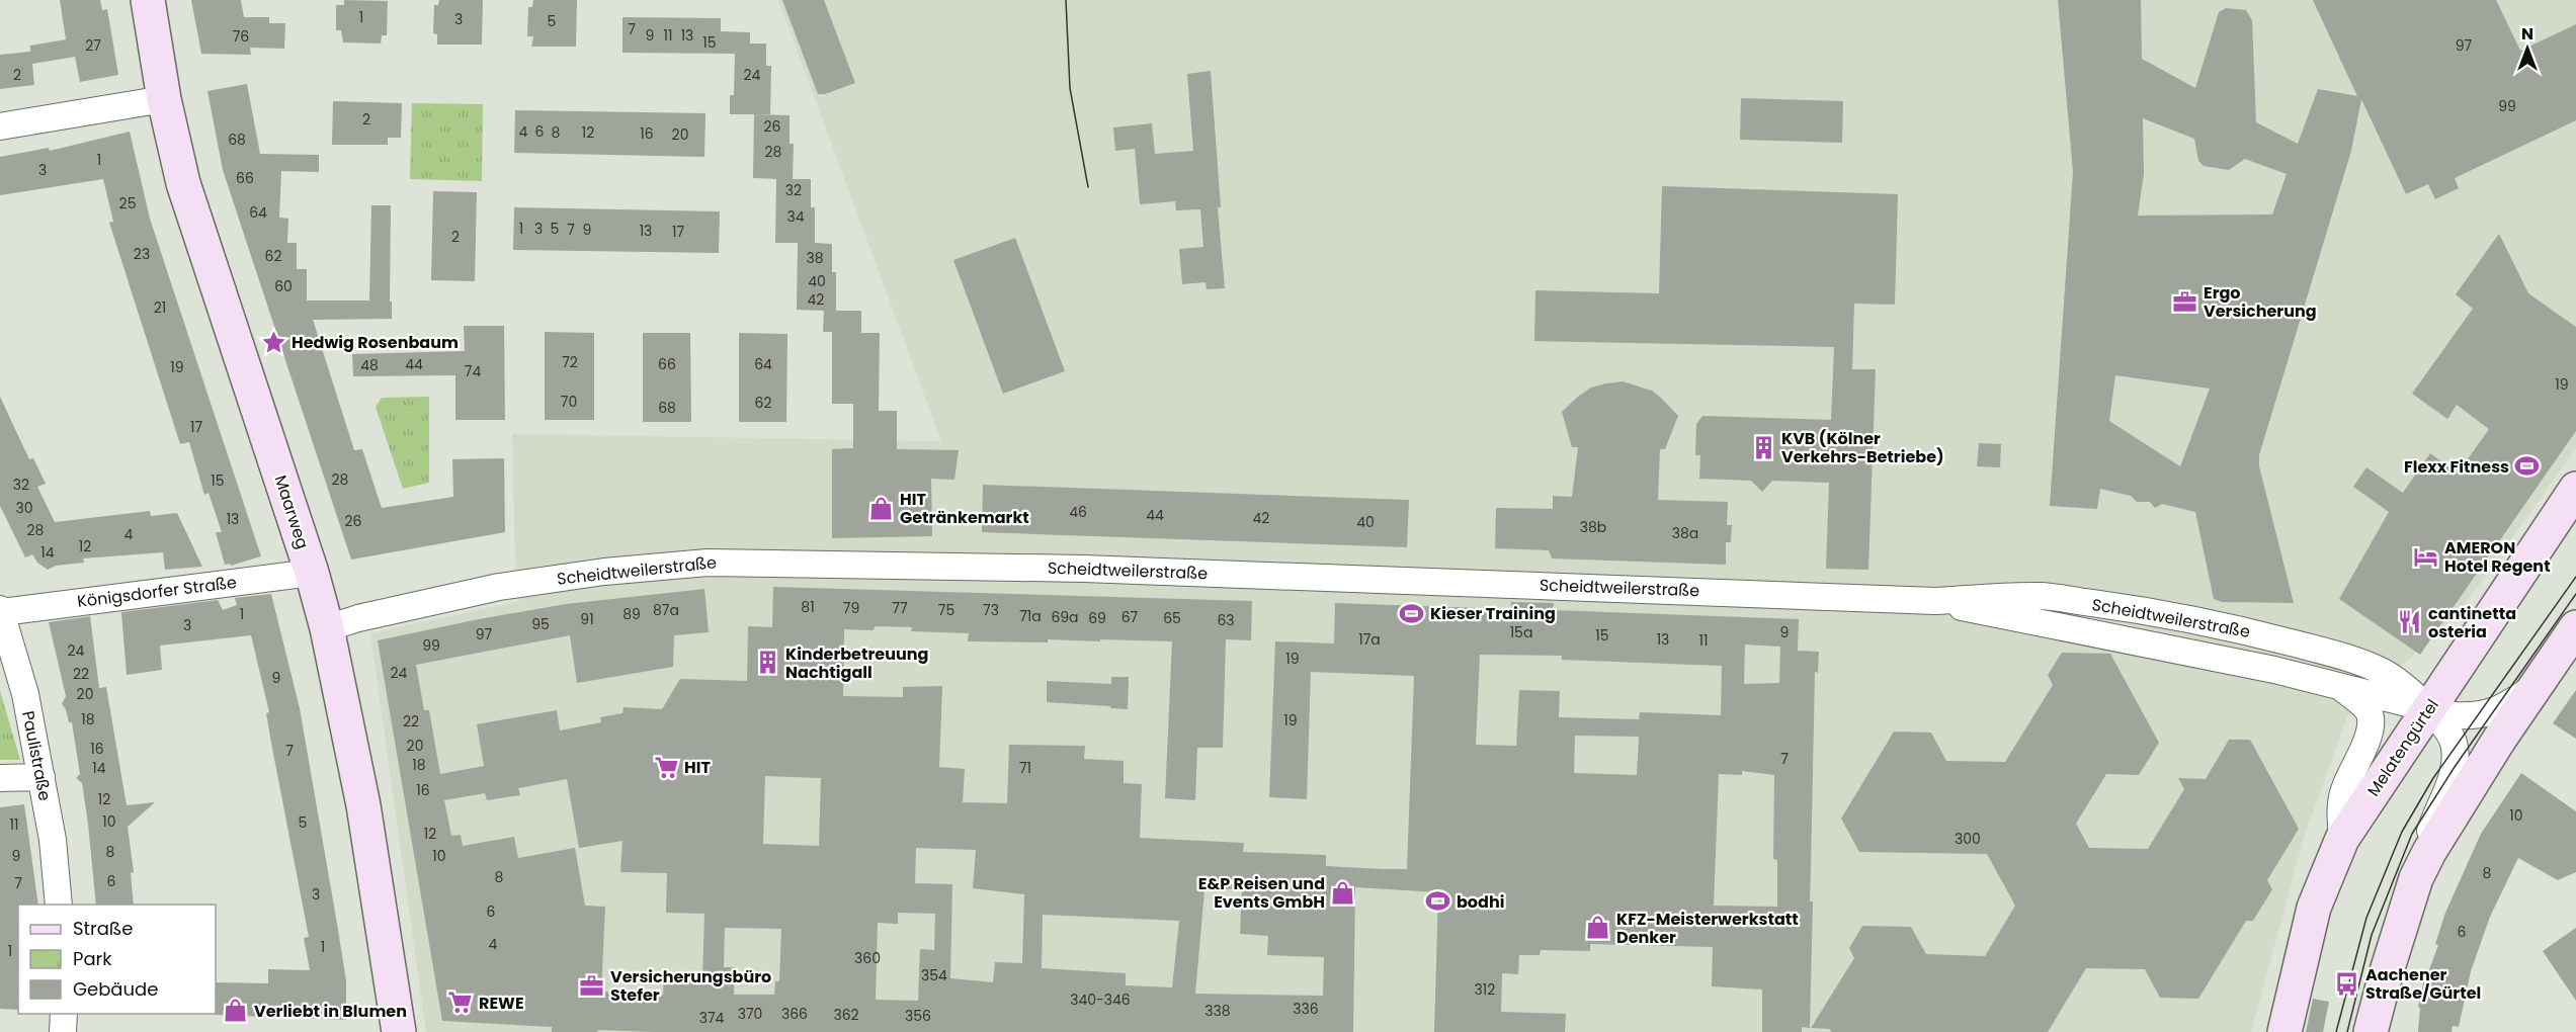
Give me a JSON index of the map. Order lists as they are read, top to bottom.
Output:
{
  "streets": {
    "main road": ["Maarweg", "Melatengürtel"],
    "street": ["Scheidtweilerstraße", "Königsdorfer Straße", "Paulistraße"]
  },
  "crossings": [
    ["Maarweg", "Scheidtweilerstraße"],
    ["Maarweg", "Königsdorfer Straße"],
    ["Scheidtweilerstraße", "Melatengürtel"],
    ["Königsdorfer Straße", "Paulistraße"]
  ],
  "places": {
    "office": ["Ergo Versicherung", "Versicherungsbüro Stefer"],
    "place": ["Hedwig Rosenbaum"],
    "building": ["KVB (Kölner Verkehrs-Betriebe)", "Kinderbetreuung Nachtigall"],
    "sports": ["Flexx Fitness", "Kieser Training", "bodhi"],
    "shop": [
      "HIT Getränkemarkt",
      "E&P Reisen und Events GmbH",
      "KFZ-Meisterwerkstatt Denker",
      "Verliebt in Blumen"
    ],
    "hotel": ["AMERON Hotel Regent"],
    "restaurant": ["cantinetta osteria"],
    "supermarket": ["HIT", "REWE"],
    "bus stop": ["Aachener Straße/Gürtel"]
  },
  "house_numbers": [
    "1",
    "3",
    "5",
    "7",
    "9",
    "11",
    "13",
    "76",
    "15",
    "27",
    "97",
    "2",
    "24",
    "99",
    "2",
    "26",
    "4",
    "6",
    "8",
    "12",
    "16",
    "20",
    "68",
    "28",
    "1",
    "3",
    "66",
    "32",
    "25",
    "64",
    "34",
    "1",
    "3",
    "5",
    "7",
    "9",
    "13",
    "17",
    "2",
    "23",
    "62",
    "38",
    "40",
    "60",
    "42",
    "21",
    "72",
    "44",
    "66",
    "64",
    "48",
    "19",
    "74",
    "19",
    "70",
    "62",
    "68",
    "17",
    "28",
    "15",
    "32",
    "30",
    "46",
    "44",
    "42",
    "13",
    "26",
    "40",
    "38b",
    "28",
    "38a",
    "4",
    "12",
    "14",
    "81",
    "79",
    "77",
    "87a",
    "75",
    "73",
    "1",
    "89",
    "71a",
    "69a",
    "67",
    "69",
    "65",
    "91",
    "63",
    "95",
    "3",
    "15a",
    "9",
    "97",
    "15",
    "17a",
    "13",
    "11",
    "99",
    "24",
    "19",
    "24",
    "22",
    "9",
    "20",
    "18",
    "19",
    "22",
    "20",
    "16",
    "7",
    "7",
    "18",
    "14",
    "71",
    "16",
    "12",
    "10",
    "10",
    "5",
    "11",
    "12",
    "300",
    "8",
    "9",
    "10",
    "8",
    "8",
    "6",
    "7",
    "3",
    "6",
    "6",
    "4",
    "1",
    "1",
    "360",
    "354",
    "312",
    "340-346",
    "336",
    "338",
    "370",
    "366",
    "362",
    "356",
    "374"
  ],
  "legend": ["Straße", "Park", "Gebäude"],
  "north": "top"
}
